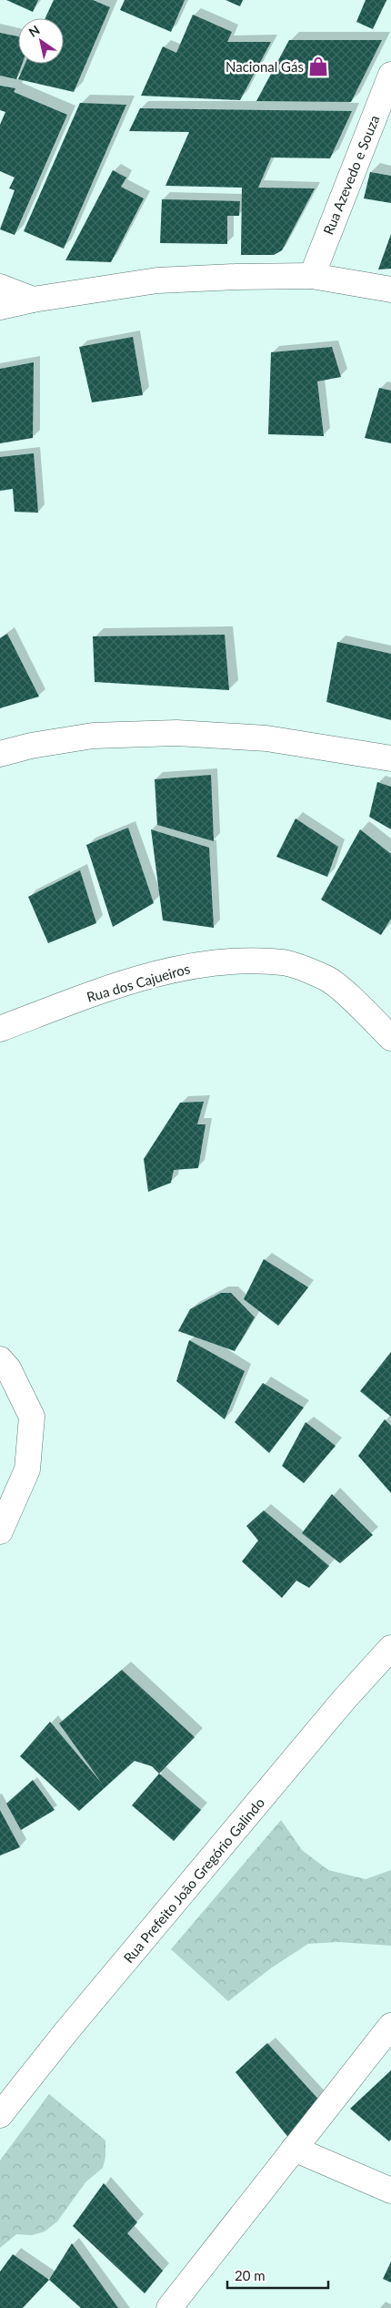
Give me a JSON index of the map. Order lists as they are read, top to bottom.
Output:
{
  "streets": {
    "street": ["Rua Azevedo e Souza", "Rua dos Cajueiros", "Rua Prefeito João Gregório Galindo"]
  },
  "places": {
    "shop": ["Nacional Gás"]
  },
  "scale_bar": "20 m",
  "north": "top left"
}
